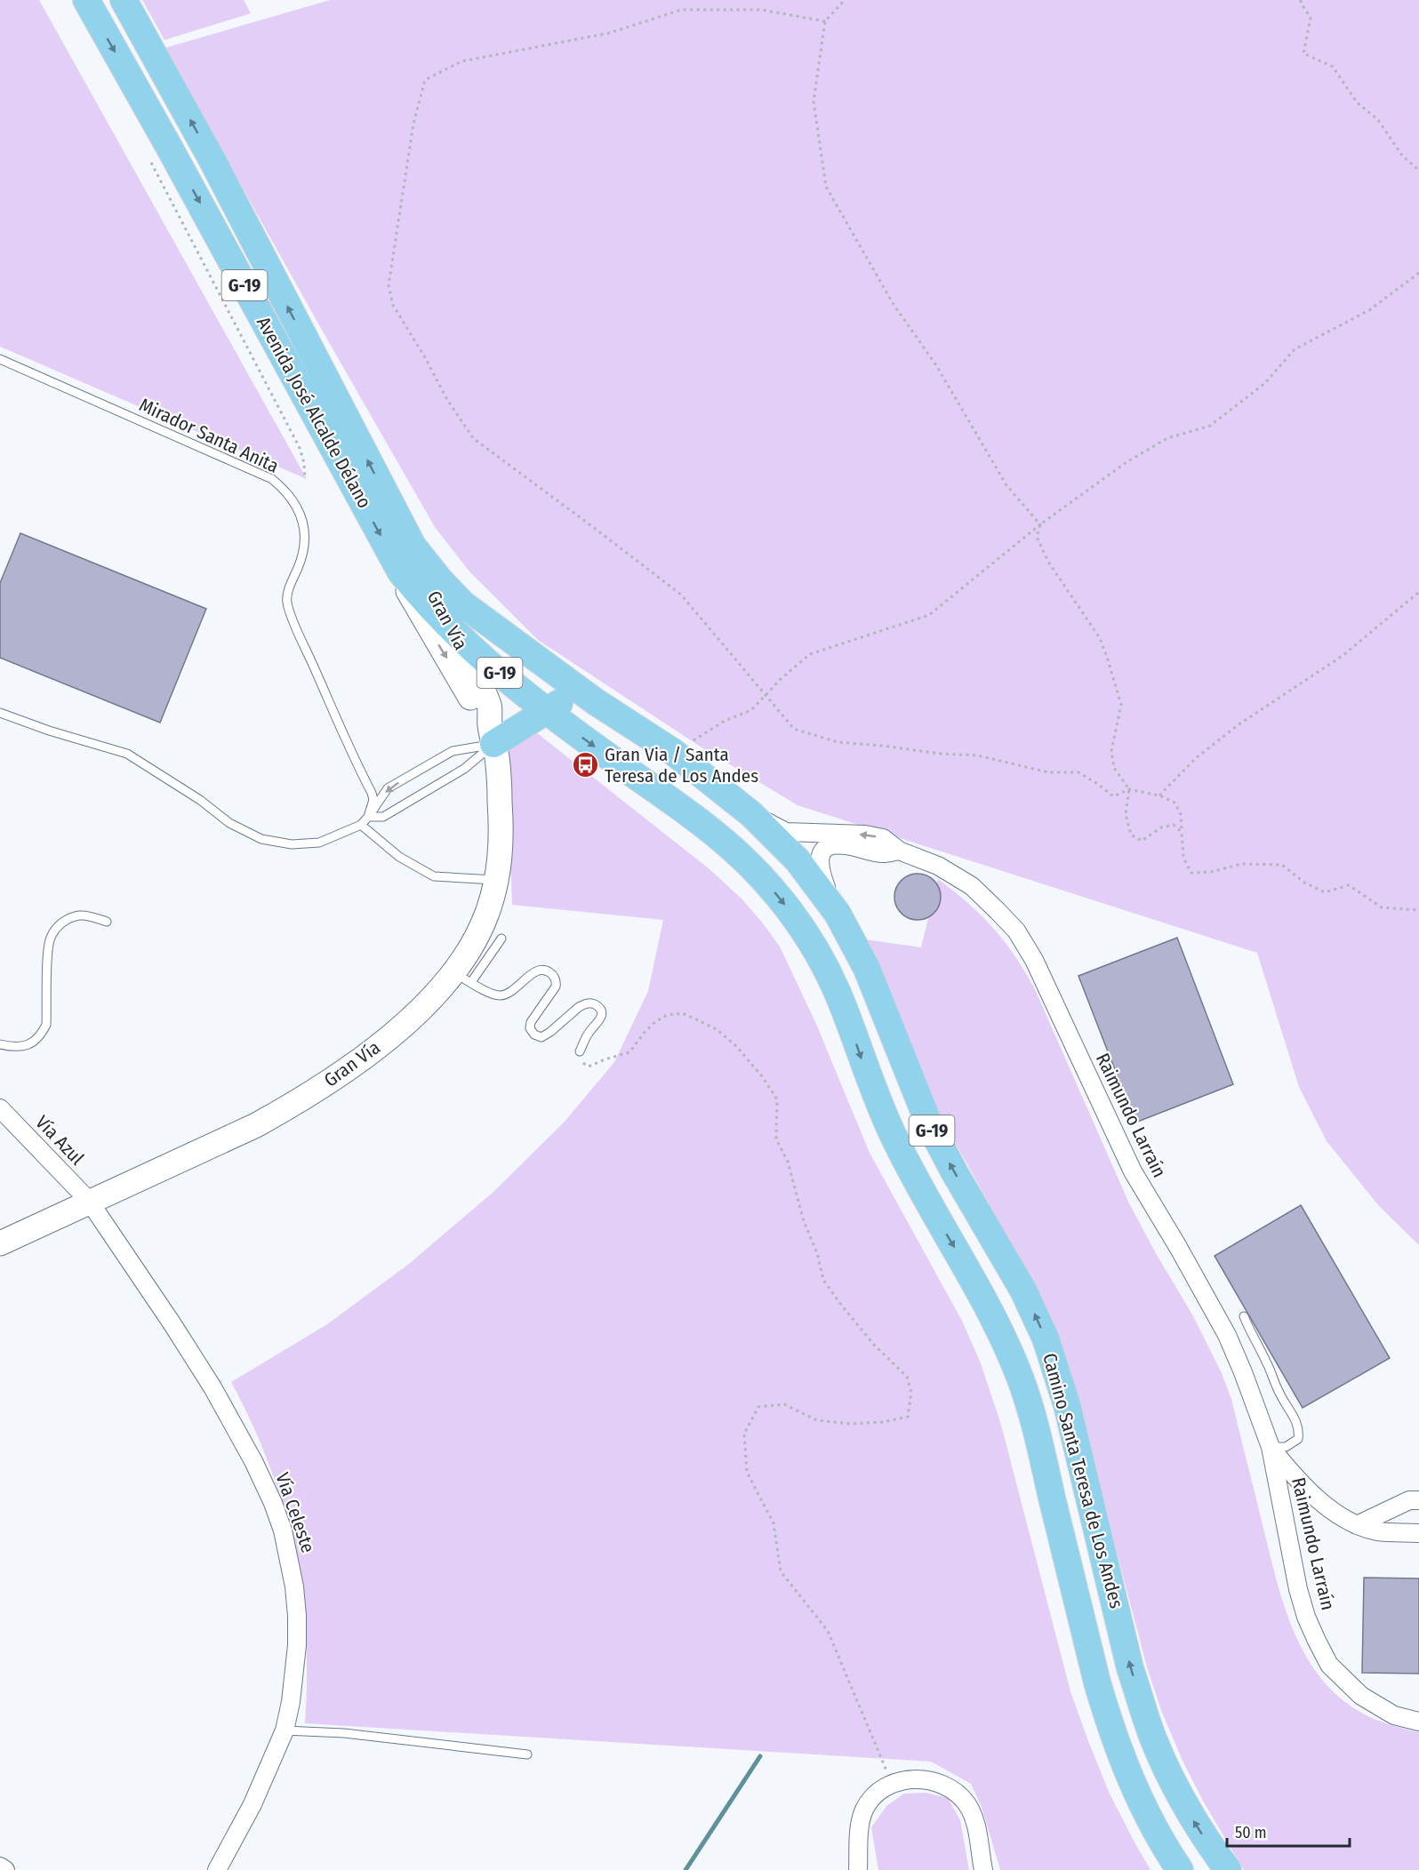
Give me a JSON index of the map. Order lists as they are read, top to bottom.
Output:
{
  "streets": {
    "main road": [
      "G-19",
      "Avenida José Alcalde Délano",
      "Gran Vía",
      "Camino Santa Teresa de Los Andes"
    ],
    "street": ["Raimundo Larraín", "Vía Azul", "Vía Celeste"],
    "lane": ["Mirador Santa Anita"]
  },
  "crossings": [
    ["Avenida José Alcalde Délano", "Gran Vía"],
    ["Avenida José Alcalde Délano", "Camino Santa Teresa de Los Andes"],
    ["Gran Vía", "Vía Azul"],
    ["Gran Vía", "Camino Santa Teresa de Los Andes"],
    ["Gran Vía", "Vía Celeste"],
    ["Raimundo Larraín", "Camino Santa Teresa de Los Andes"],
    ["Vía Azul", "Vía Celeste"]
  ],
  "places": {
    "bus stop": ["Gran Via / Santa Teresa de Los Andes"]
  },
  "scale_bar": "50 m"
}
